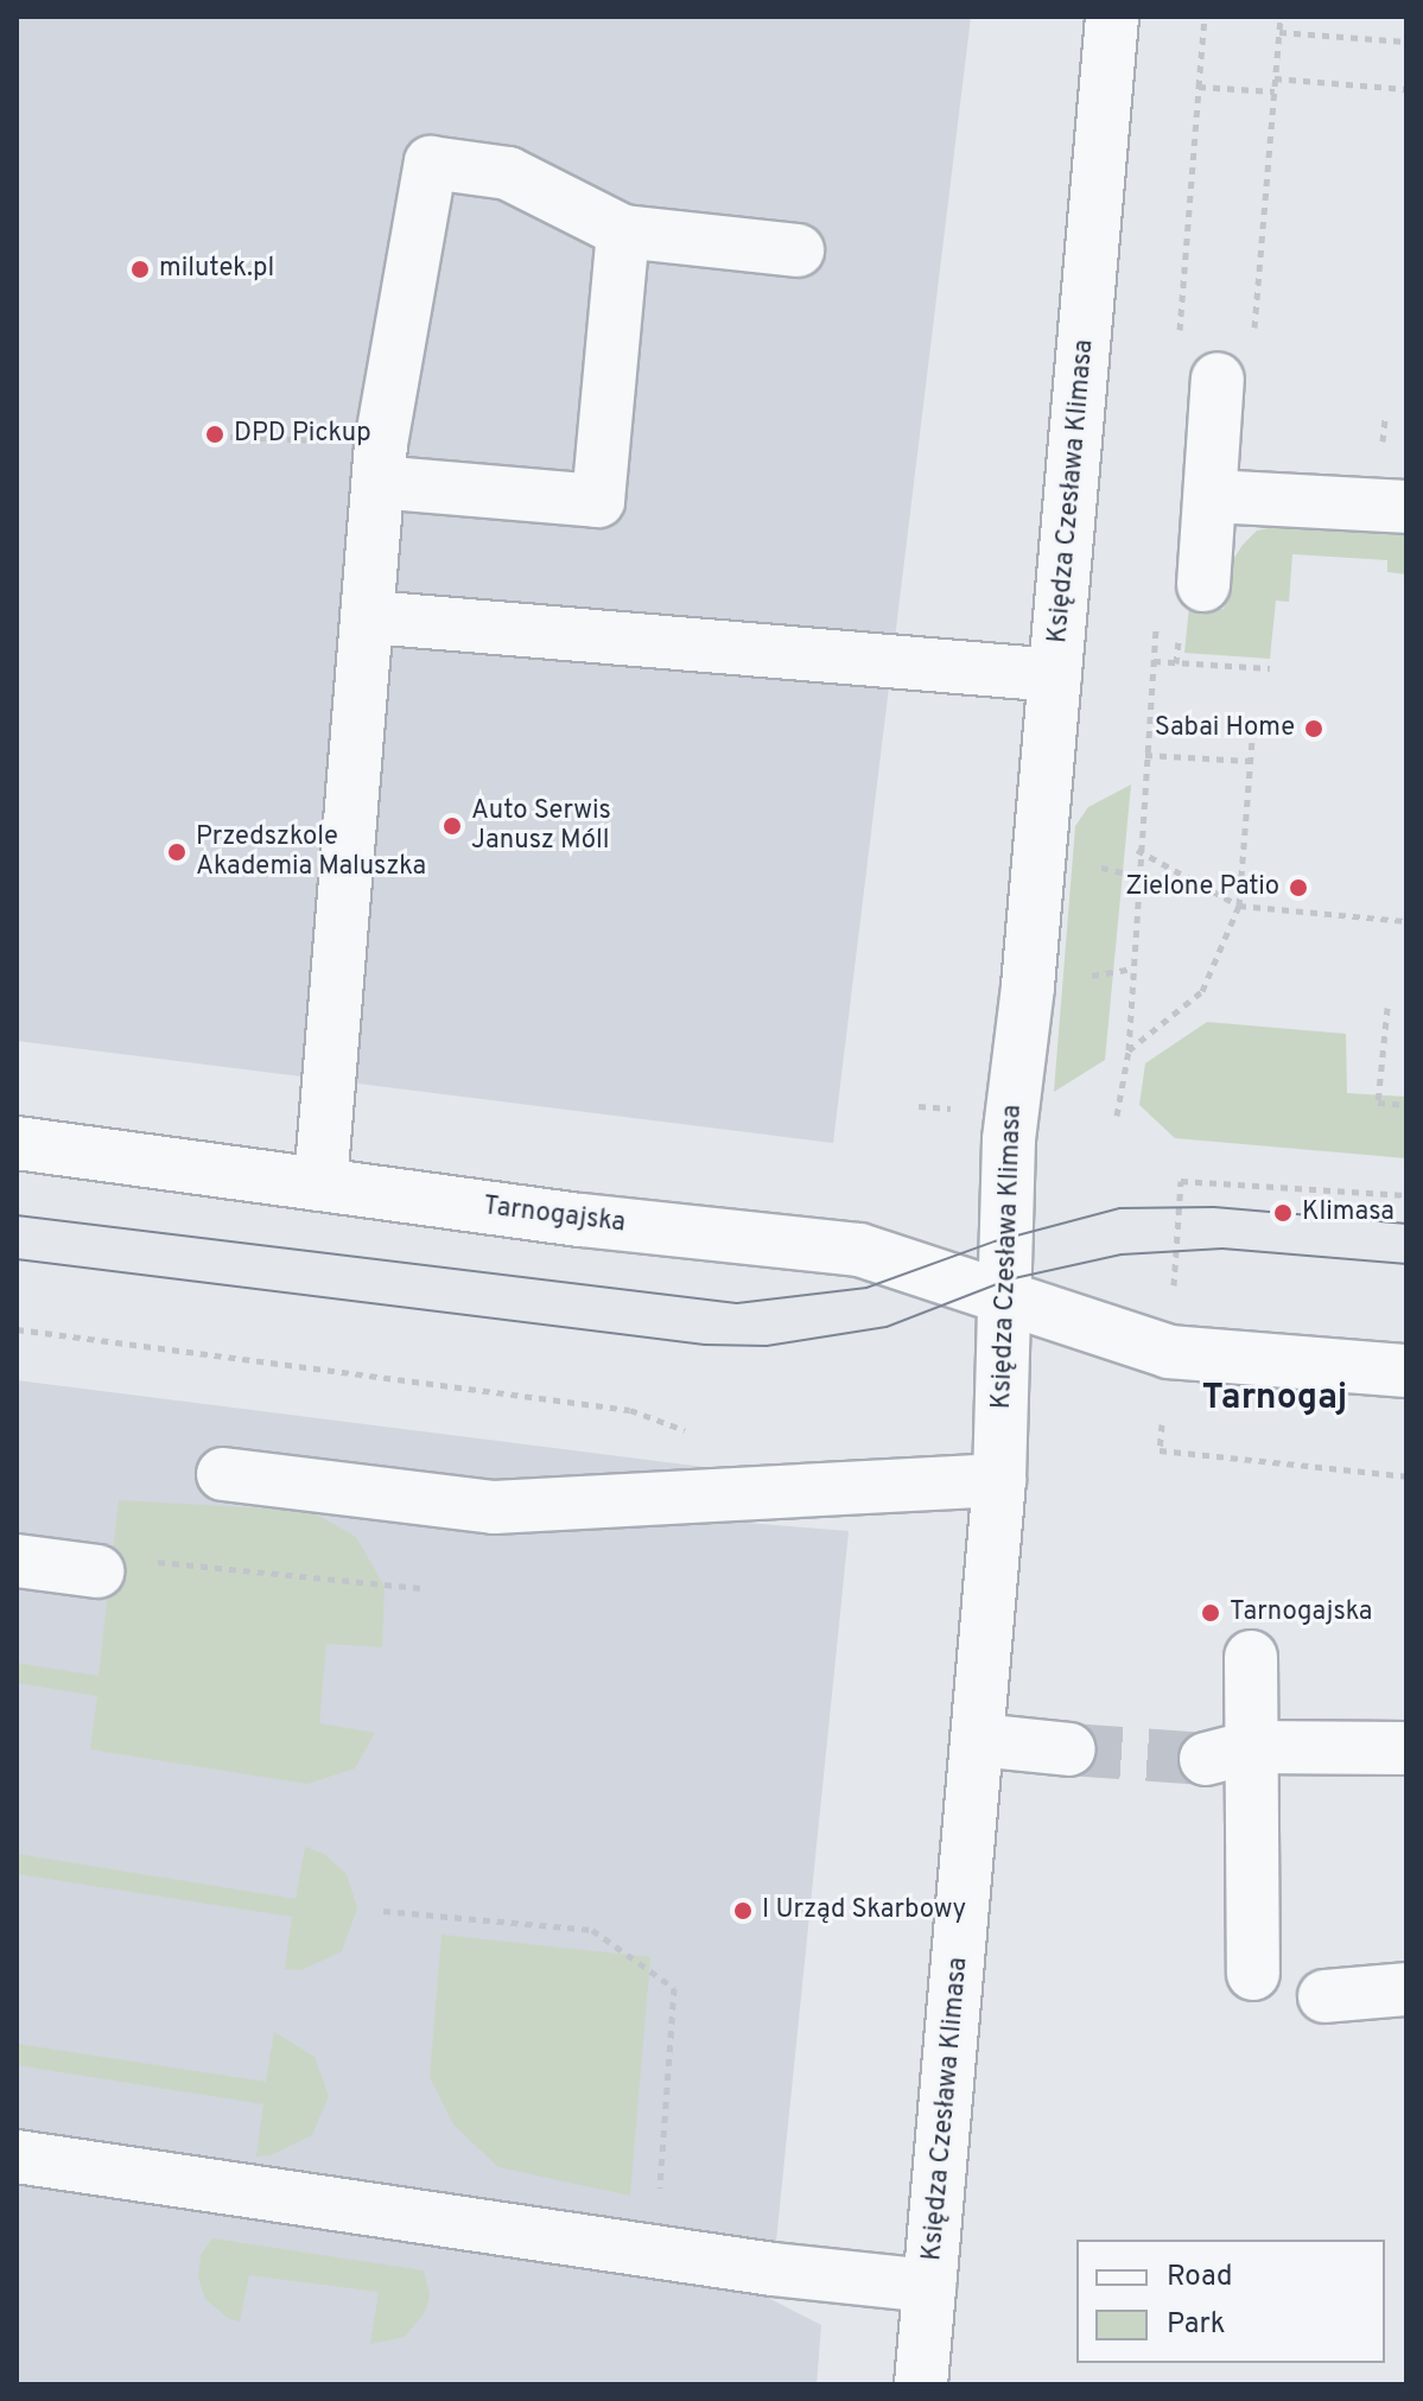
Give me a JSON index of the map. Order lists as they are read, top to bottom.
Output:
{
  "streets": {
    "street": ["Księdza Czesława Klimasa", "Tarnogajska"]
  },
  "crossings": [
    ["Księdza Czesława Klimasa", "Tarnogajska"]
  ],
  "districts": ["Tarnogaj"],
  "places": [
    "milutek.pl",
    "DPD Pickup",
    "Sabai Home",
    "Auto Serwis Janusz Móll",
    "Przedszkole Akademia Maluszka",
    "Zielone Patio",
    "Klimasa",
    "Tarnogajska",
    "I Urząd Skarbowy"
  ],
  "legend": ["Road", "Park"]
}
